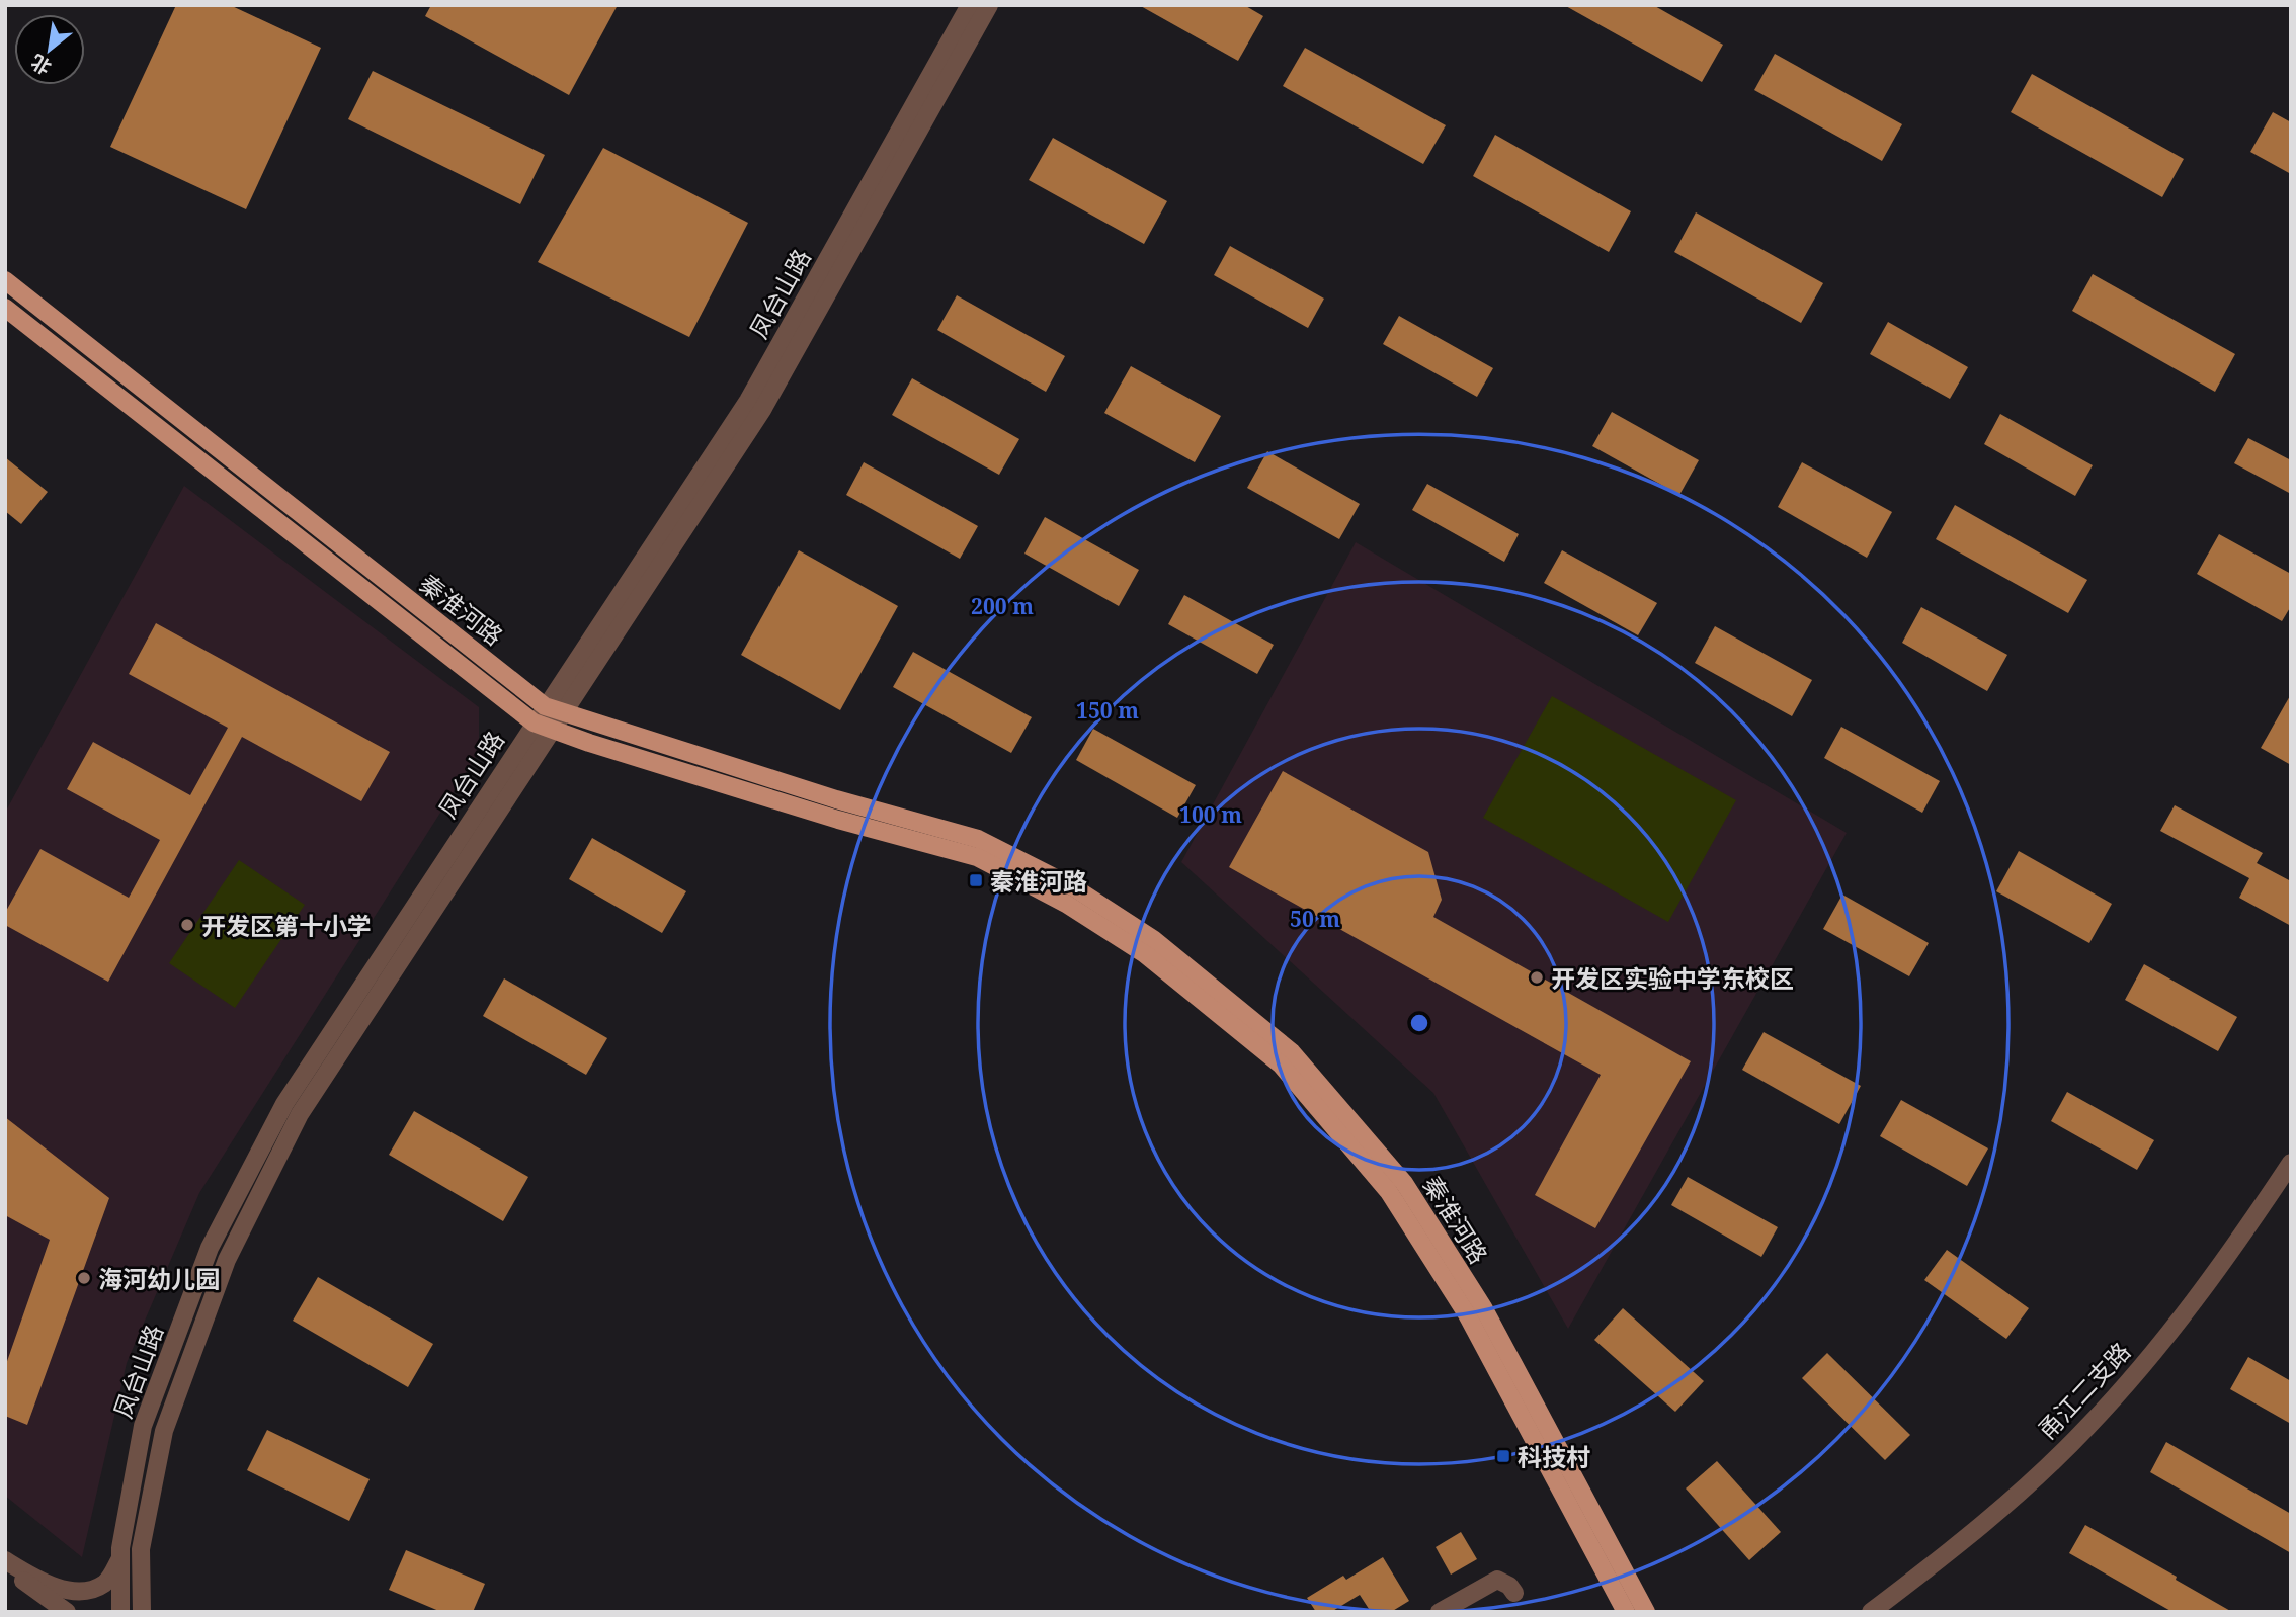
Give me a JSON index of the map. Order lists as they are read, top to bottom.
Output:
{
  "streets": {
    "main road": ["秦淮河路"],
    "street": ["凤台山路", "甬江二支路"]
  },
  "crossings": [
    ["凤台山路", "秦淮河路"]
  ],
  "places": {
    "transit": ["秦淮河路", "科技村"],
    "other": ["开发区第十小学", "开发区实验中学东校区", "海河幼儿园"]
  },
  "north": "bottom left",
  "rings": [
    "200 m",
    "150 m",
    "100 m",
    "50 m"
  ]
}
